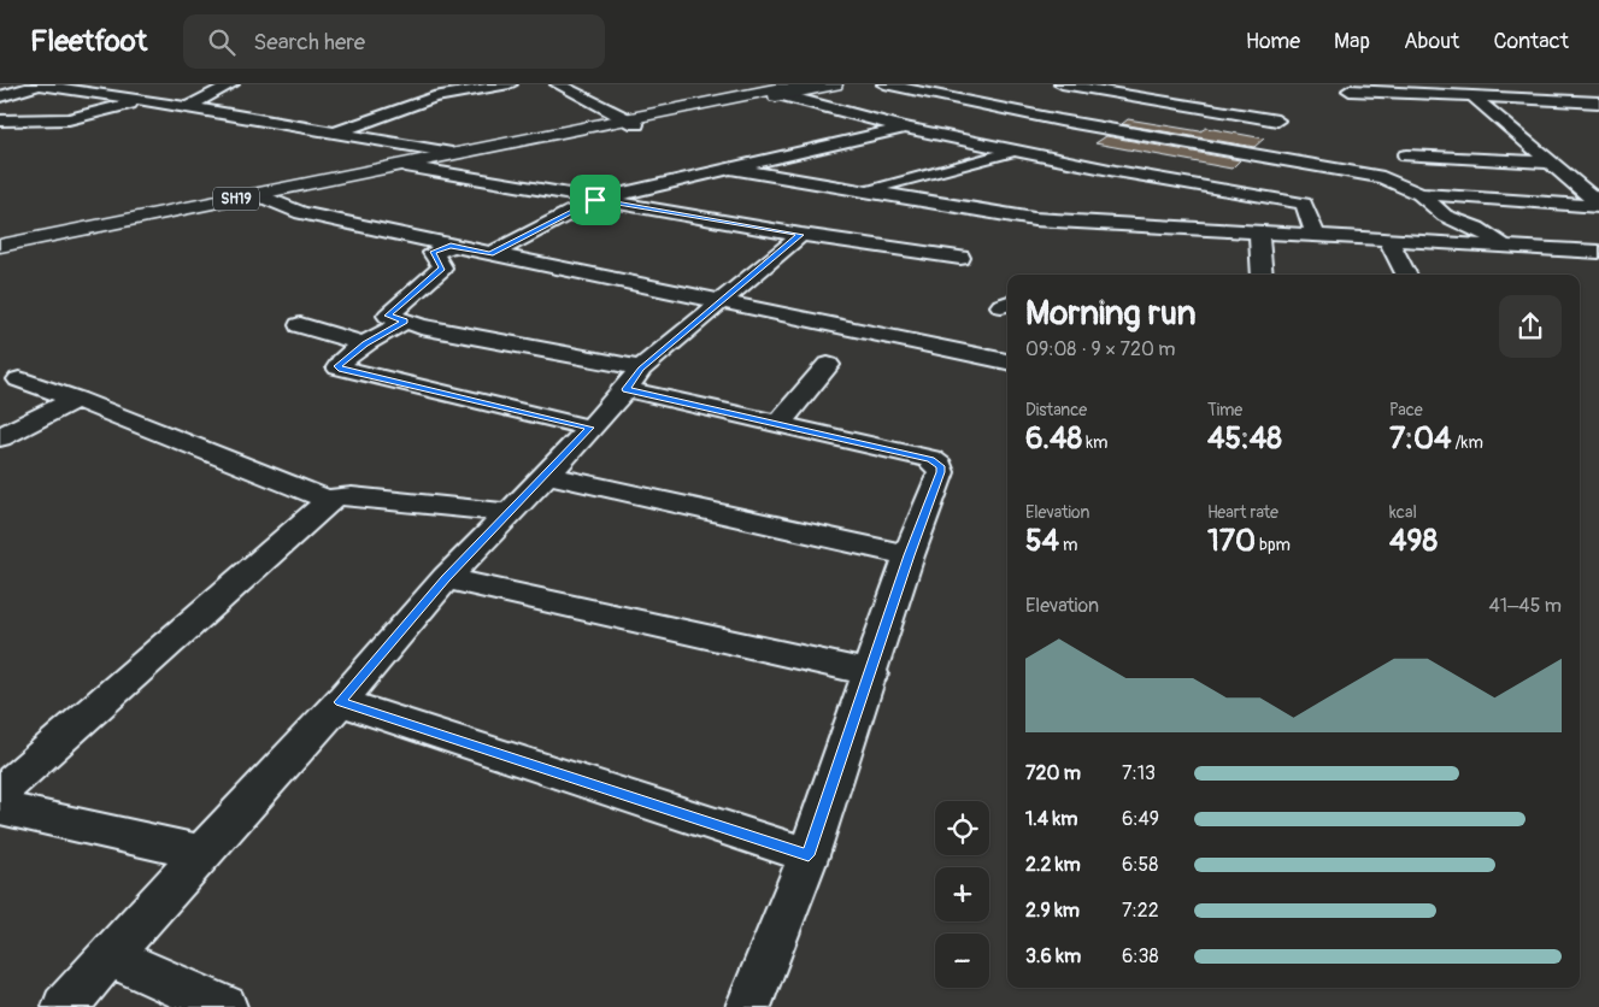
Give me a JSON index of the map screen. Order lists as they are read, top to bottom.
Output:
{
  "streets": {
    "main road": ["SH19"]
  },
  "page": {
    "header": "Fleetfoot",
    "search": "Search here",
    "nav": [
      "Home",
      "Map",
      "About",
      "Contact"
    ],
    "heading": ["Morning run", "09:08 · 9 × 720 m"],
    "stats": [
      ["Distance", "6.48 km"],
      ["Time", "45:48"],
      ["Pace", "7:04 /km"],
      ["Elevation", "54 m"],
      ["Heart rate", "170 bpm"],
      ["kcal", "498"]
    ],
    "chart": ["Elevation", "41–45 m"],
    "list": [
      {
        "name": "720 m",
        "note": "7:13"
      },
      {
        "name": "1.4 km",
        "note": "6:49"
      },
      {
        "name": "2.2 km",
        "note": "6:58"
      },
      {
        "name": "2.9 km",
        "note": "7:22"
      },
      {
        "name": "3.6 km",
        "note": "6:38"
      }
    ],
    "map_buttons": ["+", "−"]
  }
}
